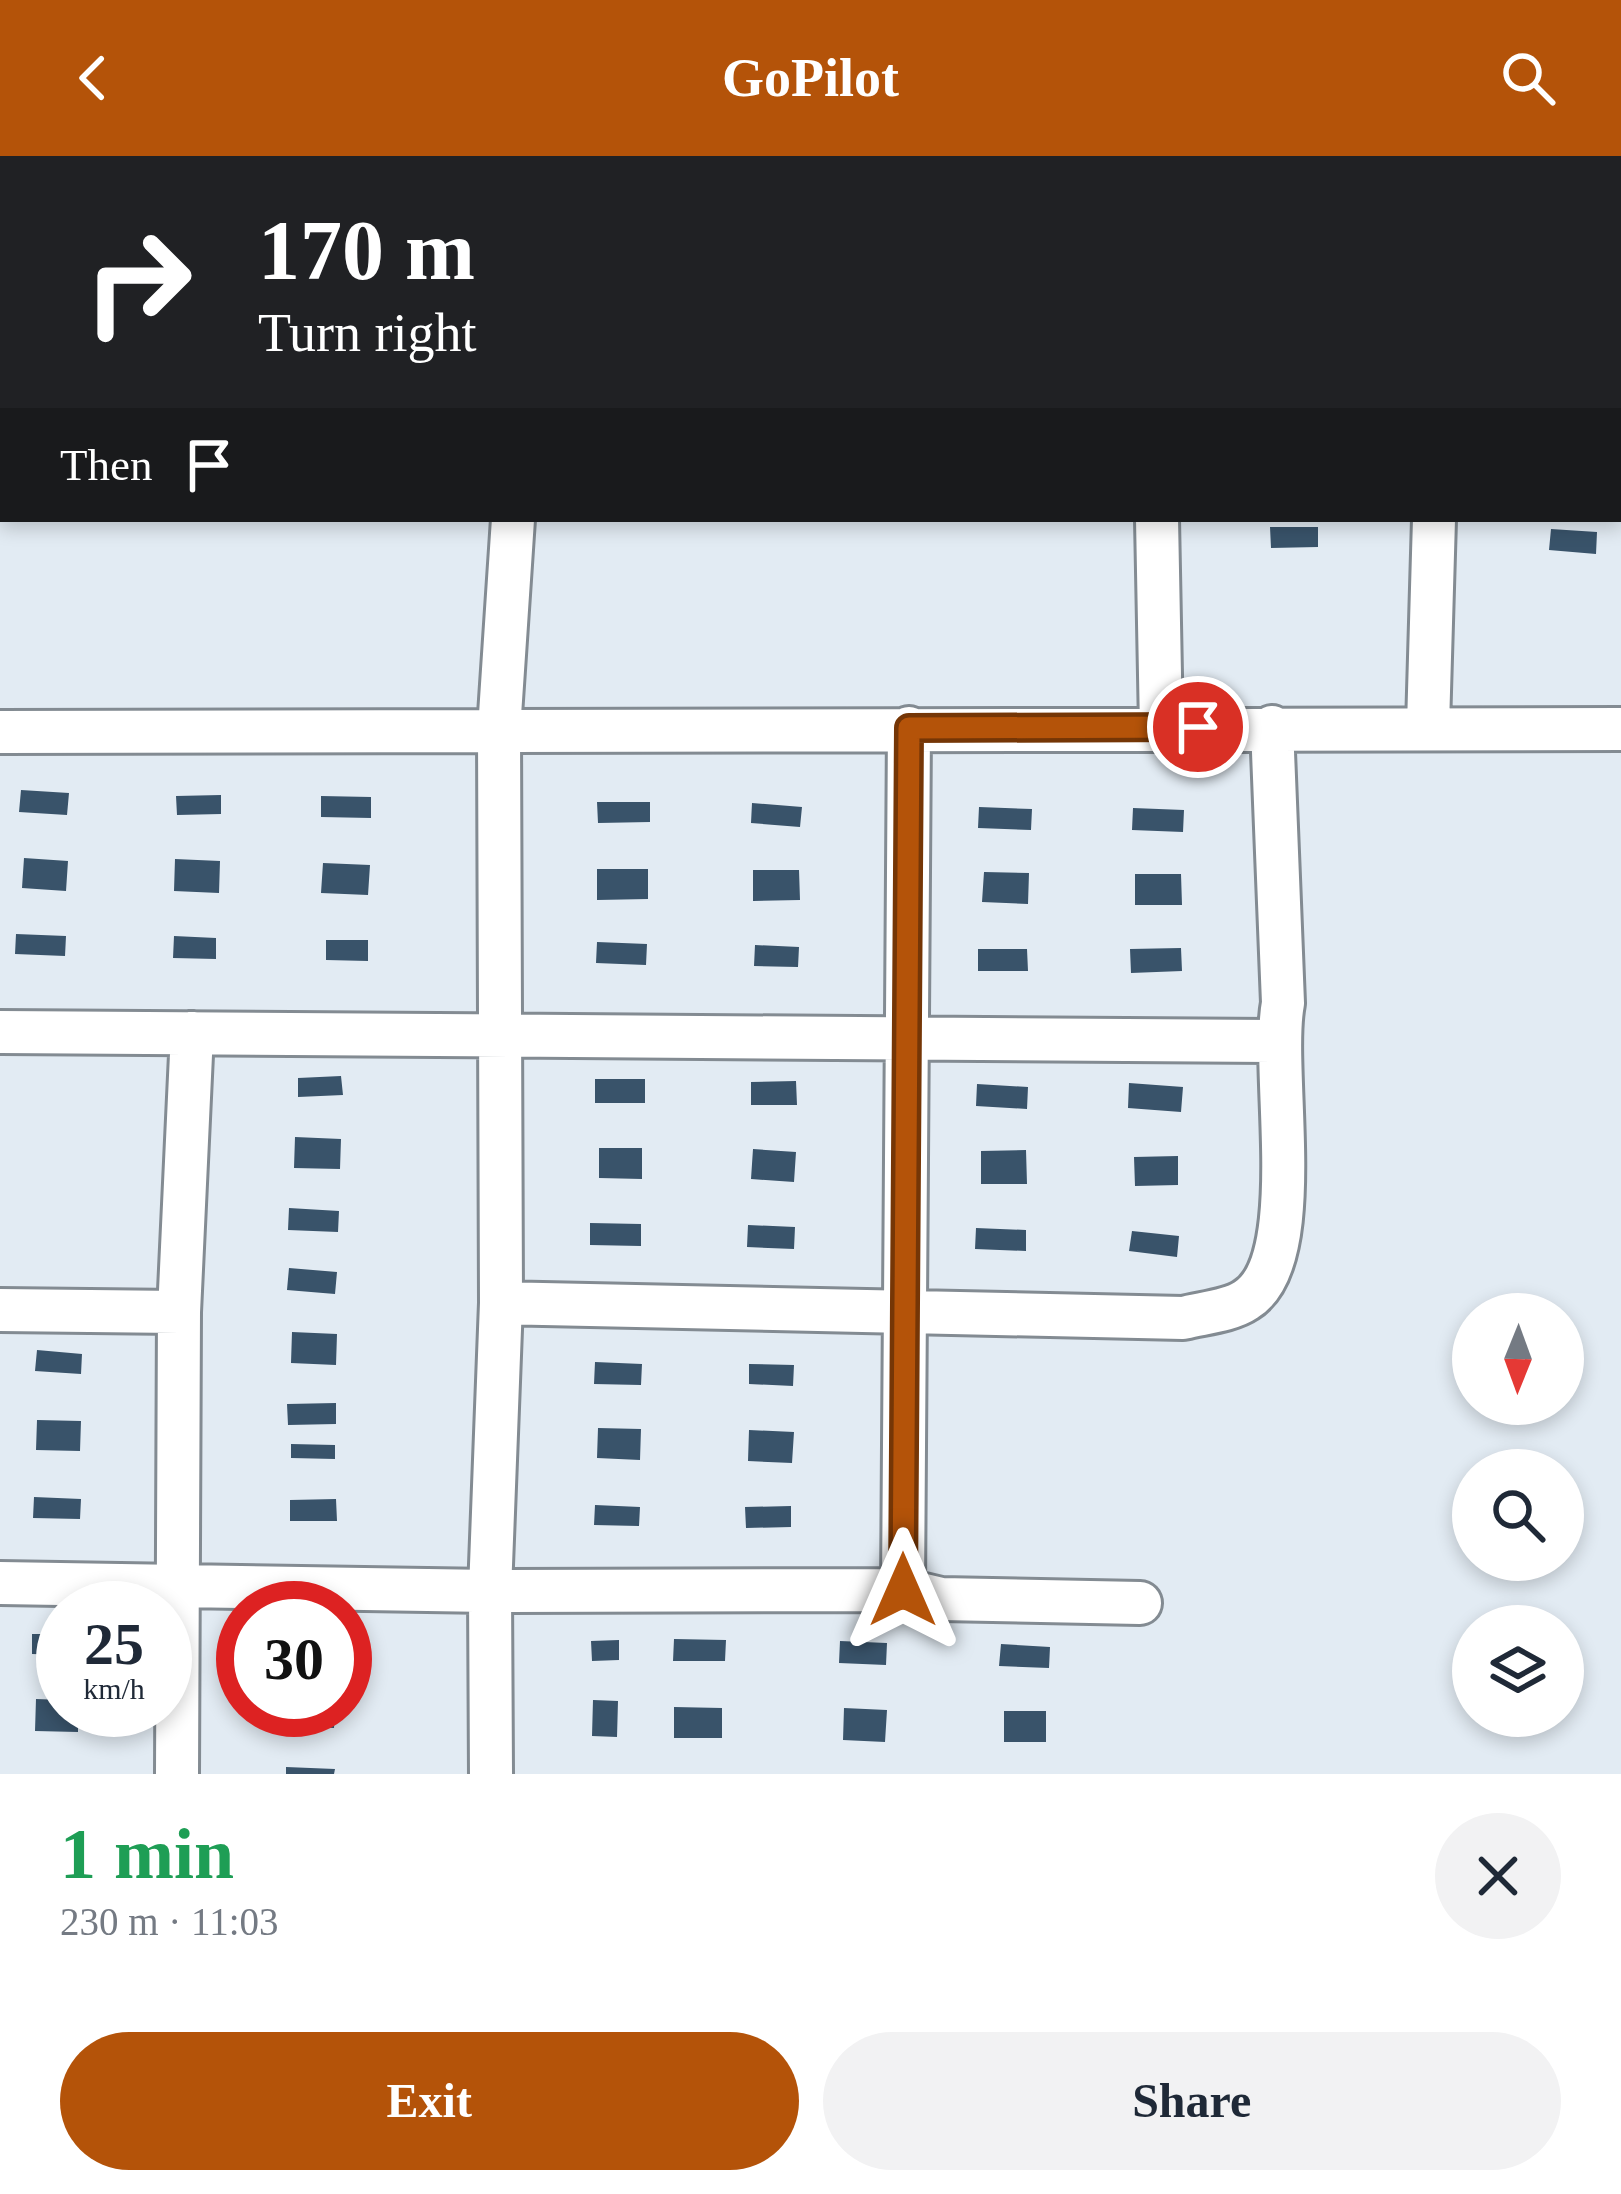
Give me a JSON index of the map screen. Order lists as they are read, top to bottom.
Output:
{
  "north": "bottom",
  "page": {
    "header": "GoPilot",
    "turn": ["170 m", "Turn right"],
    "then": "Then",
    "speed": "25 km/h",
    "limit": "30",
    "heading": ["1 min", "230 m · 11:03"],
    "buttons": ["Exit", "Share"]
  }
}
